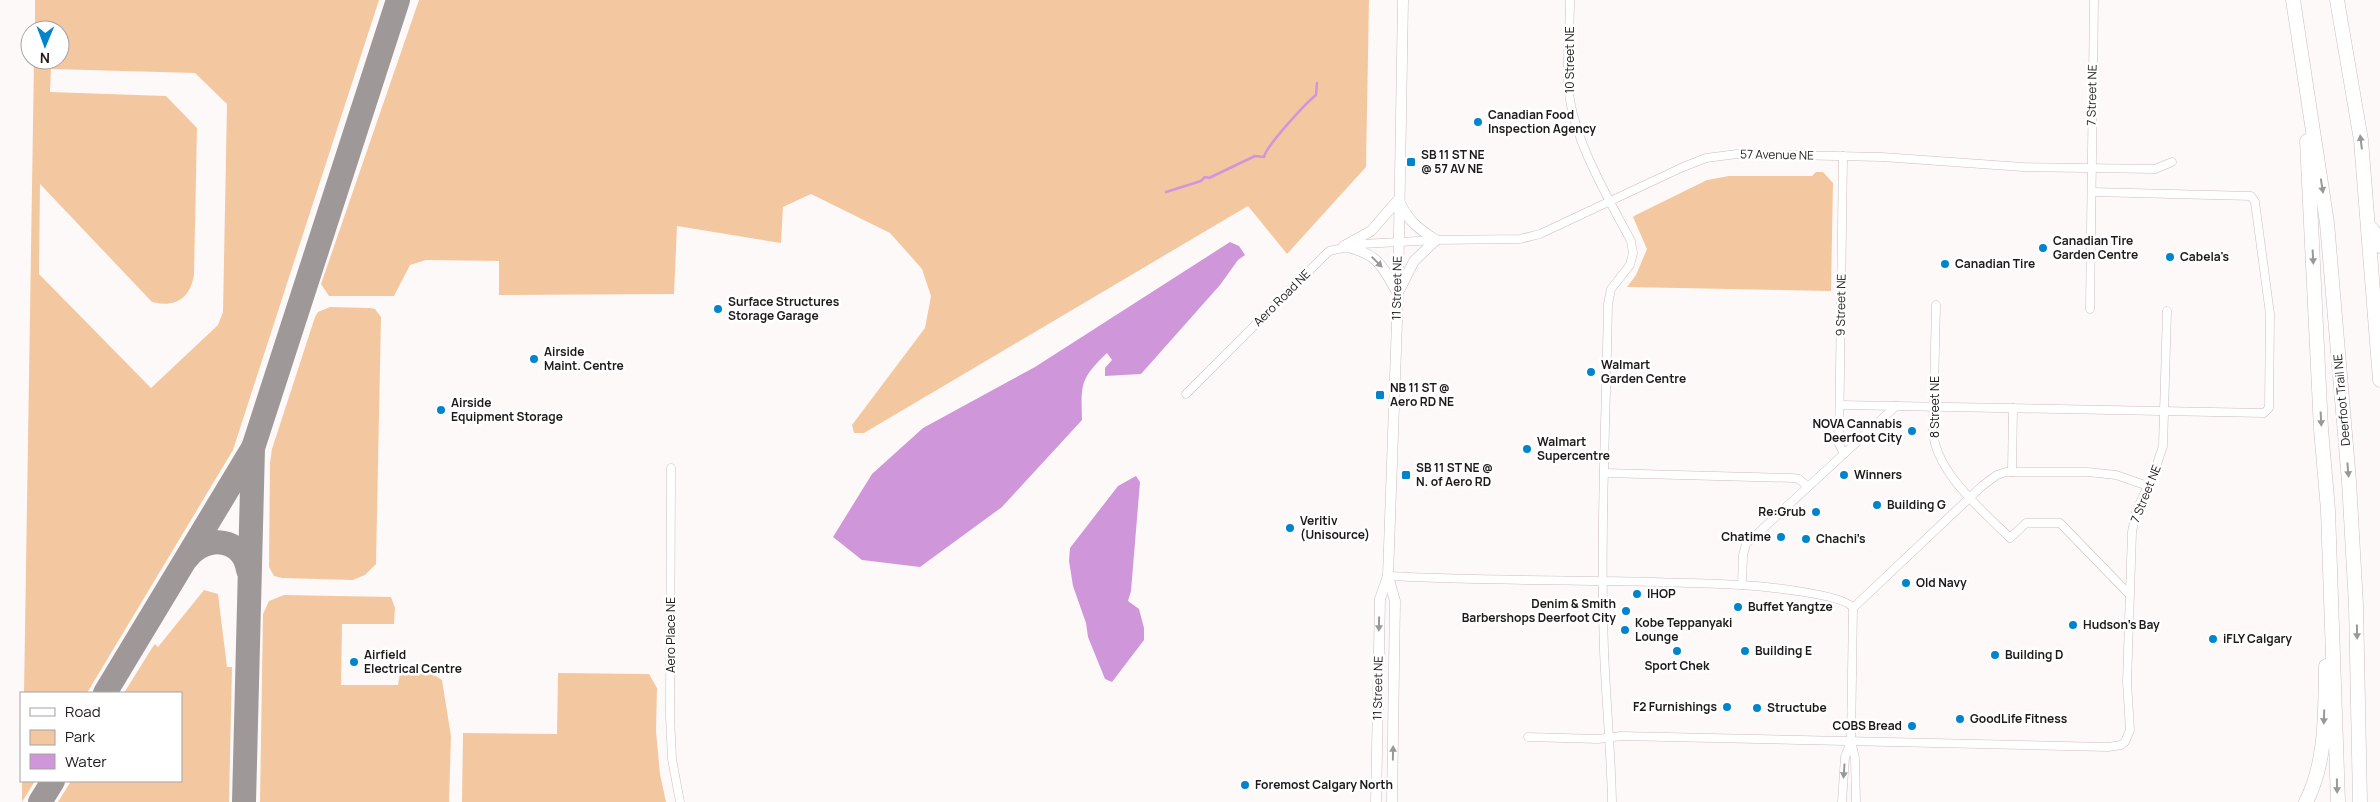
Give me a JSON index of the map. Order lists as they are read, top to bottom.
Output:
{
  "streets": {
    "highway": ["Deerfoot Trail NE"],
    "street": [
      "10 Street NE",
      "7 Street NE",
      "57 Avenue NE",
      "11 Street NE",
      "Aero Road NE",
      "9 Street NE",
      "8 Street NE",
      "Aero Place NE"
    ]
  },
  "crossings": [
    ["10 Street NE", "57 Avenue NE"],
    ["7 Street NE", "57 Avenue NE"],
    ["7 Street NE", "8 Street NE"],
    ["57 Avenue NE", "11 Street NE"],
    ["57 Avenue NE", "Aero Road NE"],
    ["57 Avenue NE", "9 Street NE"],
    ["11 Street NE", "Aero Road NE"]
  ],
  "places": {
    "other": [
      "Canadian Food Inspection Agency",
      "Canadian Tire Garden Centre",
      "Cabela's",
      "Canadian Tire",
      "Surface Structures Storage Garage",
      "Airside Maint. Centre",
      "Walmart Garden Centre",
      "Airside Equipment Storage",
      "NOVA Cannabis Deerfoot City",
      "Walmart Supercentre",
      "Winners",
      "Building G",
      "Re:Grub",
      "Veritiv (Unisource)",
      "Chatime",
      "Chachi’s",
      "Old Navy",
      "IHOP",
      "Buffet Yangtze",
      "Denim & Smith Barbershops Deerfoot City",
      "Hudson's Bay",
      "Kobe Teppanyaki Lounge",
      "iFLY Calgary",
      "Sport Chek",
      "Building E",
      "Building D",
      "Airfield Electrical Centre",
      "F2 Furnishings",
      "Structube",
      "GoodLife Fitness",
      "COBS Bread",
      "Foremost Calgary North"
    ],
    "transit": ["SB 11 ST NE @ 57 AV NE", "NB 11 ST @ Aero RD NE", "SB 11 ST NE @ N. of Aero RD"]
  },
  "legend": ["Road", "Park", "Water"],
  "north": "bottom"
}
